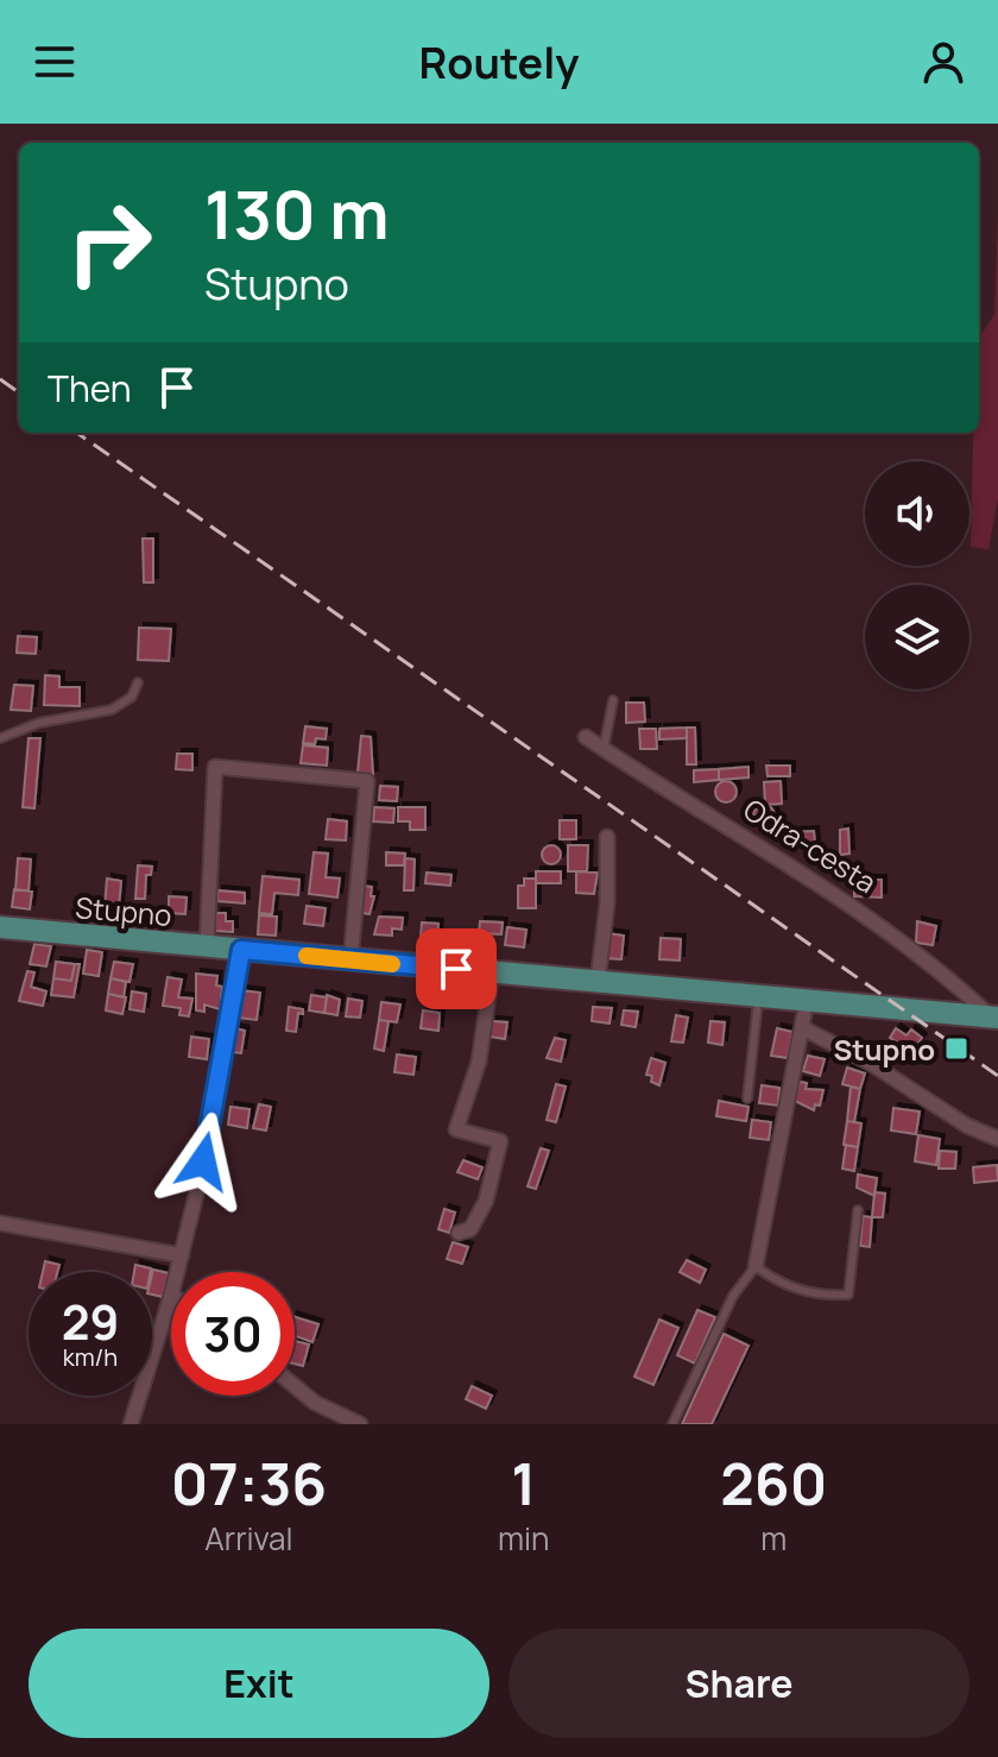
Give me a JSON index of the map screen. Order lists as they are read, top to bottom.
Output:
{
  "streets": {
    "main road": ["Odra-cesta", "Stupno"]
  },
  "crossings": [
    ["Odra-cesta", "Stupno"]
  ],
  "places": {
    "transit": ["Stupno"]
  },
  "page": {
    "header": "Routely",
    "turn": ["130 m", "Stupno"],
    "then": "Then",
    "speed": "29 km/h",
    "limit": "30",
    "eta": [
      "07:36",
      "Arrival",
      "1",
      "min",
      "260",
      "m"
    ],
    "buttons": ["Exit", "Share"]
  }
}
